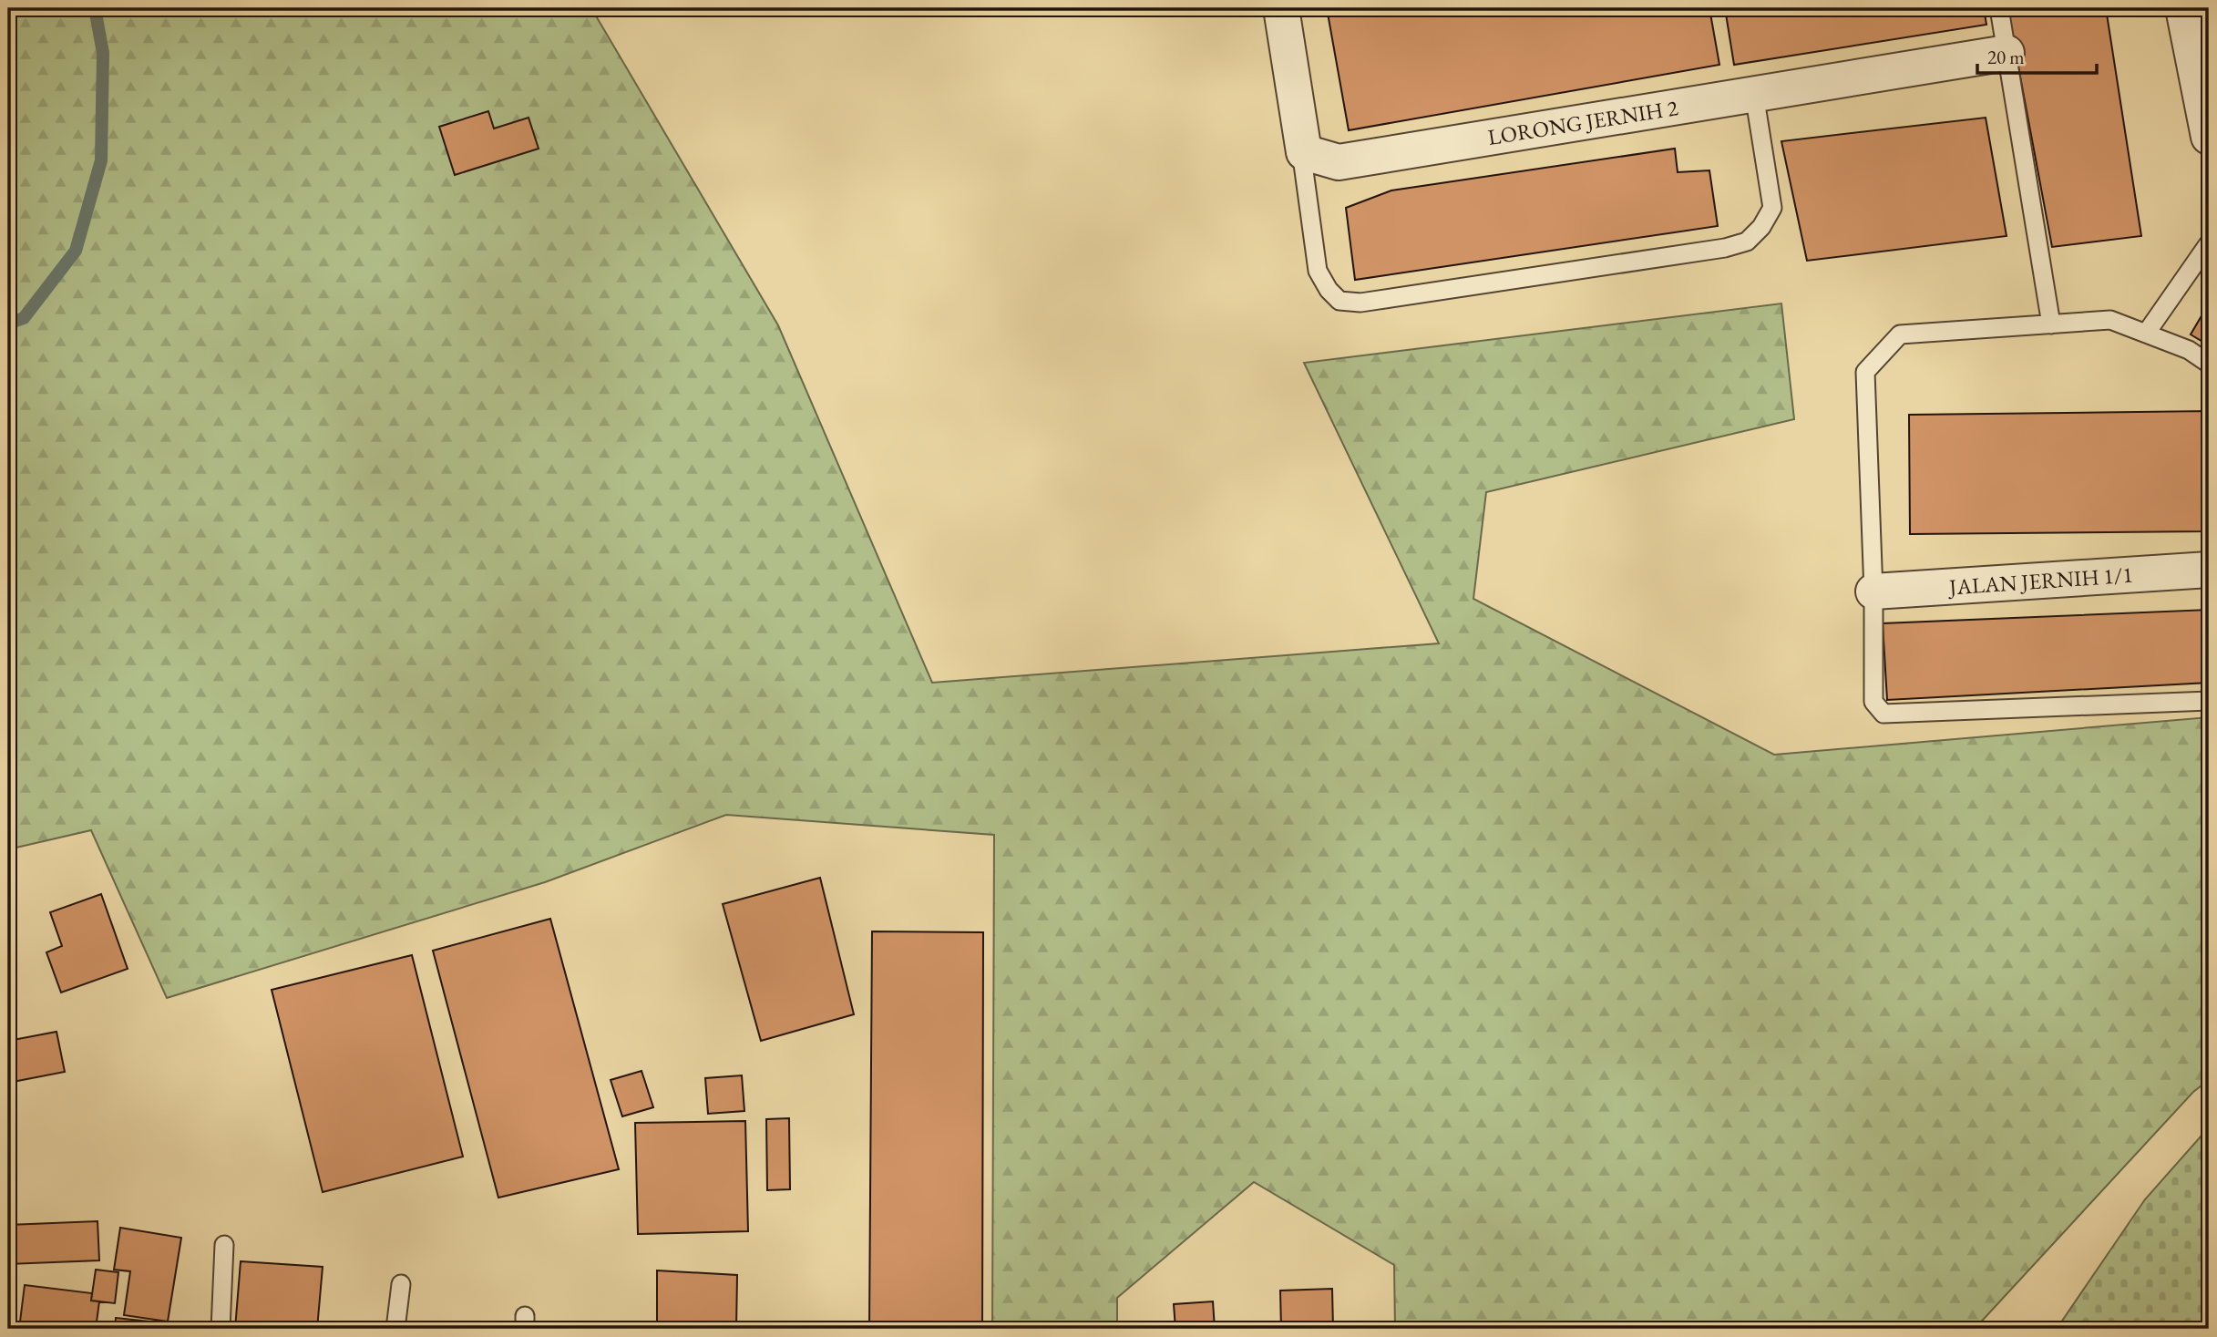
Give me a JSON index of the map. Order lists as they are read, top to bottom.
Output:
{
  "streets": {
    "street": ["LORONG JERNIH 2", "JALAN JERNIH 1/1"]
  },
  "scale_bar": "20 m"
}
